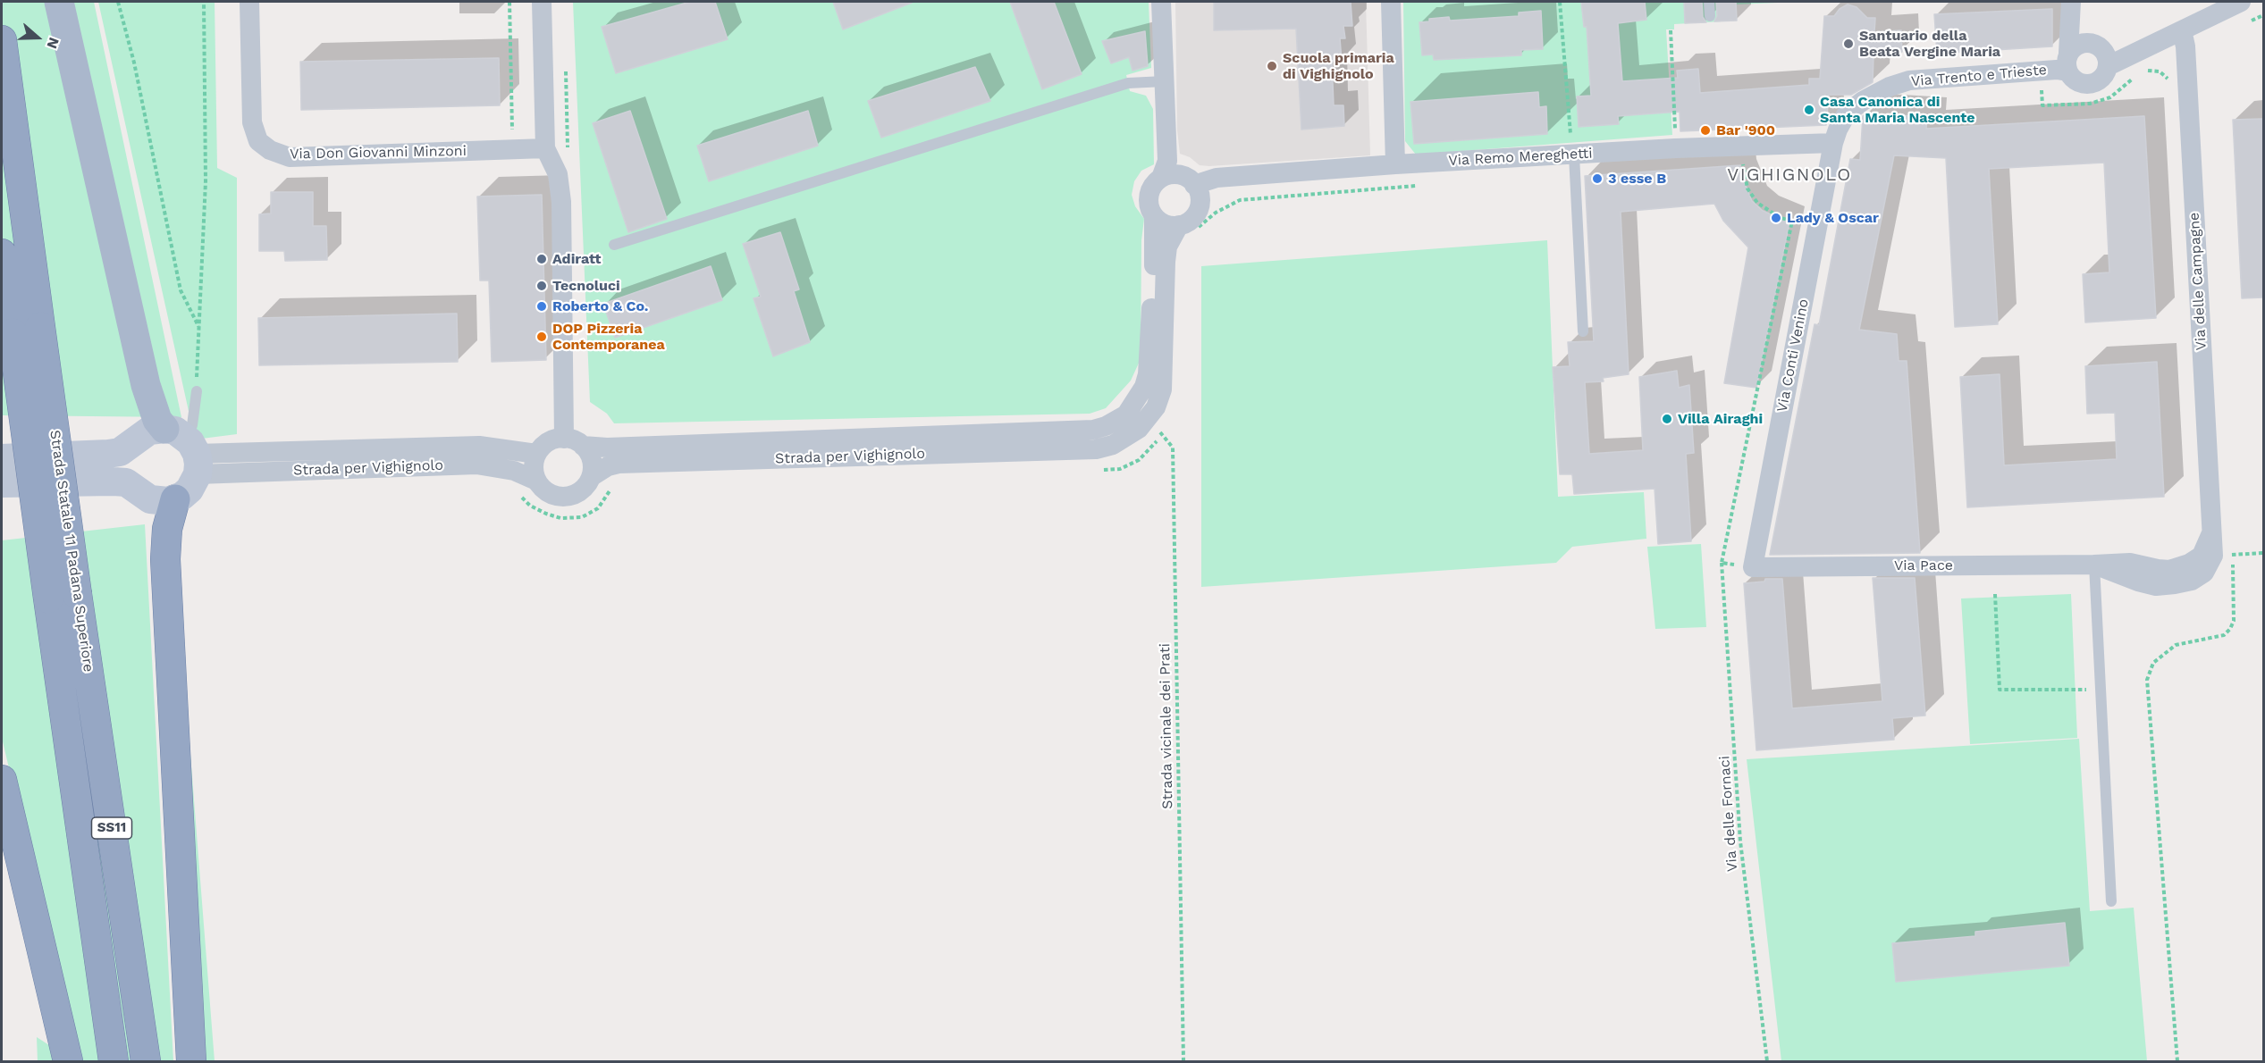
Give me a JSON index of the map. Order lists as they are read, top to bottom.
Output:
{
  "streets": {
    "highway": ["Strada Statale 11 Padana Superiore", "SS11"],
    "street": [
      "Via Trento e Trieste",
      "Via Don Giovanni Minzoni",
      "Via Remo Mereghetti",
      "Via delle Campagne",
      "Via Conti Venino",
      "Strada per Vighignolo",
      "Via Pace"
    ],
    "path": ["Strada vicinale dei Prati", "Via delle Fornaci"]
  },
  "crossings": [
    ["Via Trento e Trieste", "Via Remo Mereghetti"],
    ["Via Trento e Trieste", "Via Conti Venino"],
    ["Via Remo Mereghetti", "Via Conti Venino"],
    ["Via delle Campagne", "Via Pace"],
    ["Via Conti Venino", "Via Pace"]
  ],
  "districts": ["VIGHIGNOLO"],
  "places": [
    "Santuario della Beata Vergine Maria",
    "Scuola primaria di Vighignolo",
    "Casa Canonica di Santa Maria Nascente",
    "Bar '900",
    "3 esse B",
    "Lady & Oscar",
    "Adiratt",
    "Tecnoluci",
    "Roberto & Co.",
    "DOP Pizzeria Contemporanea",
    "Villa Airaghi"
  ],
  "north": "right"
}
